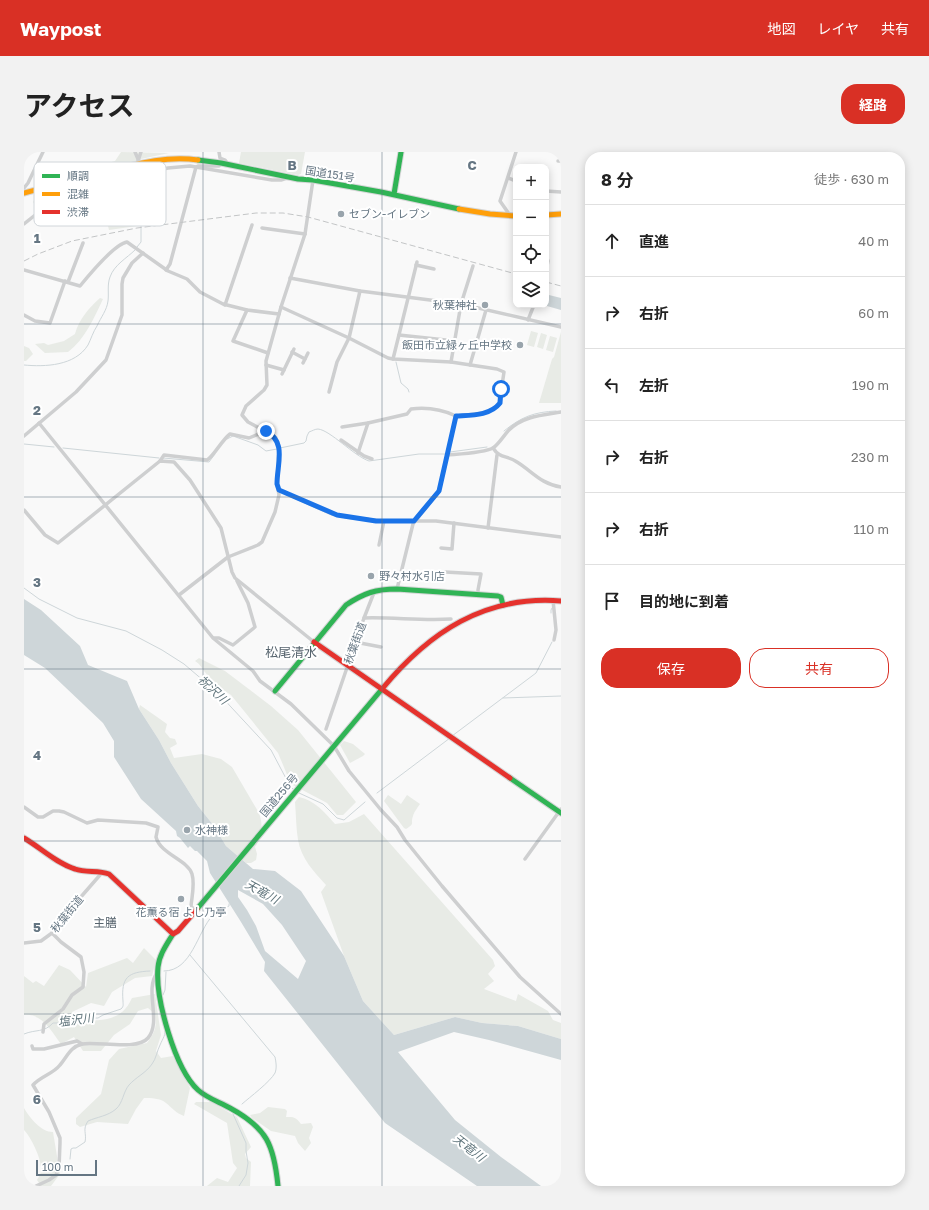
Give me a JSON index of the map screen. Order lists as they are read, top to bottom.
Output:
{
  "streets": {
    "main road": ["国道151号", "国道256号"],
    "street": ["秋葉街道"]
  },
  "districts": ["松尾清水", "主膳"],
  "water": ["祝沢川", "天竜川", "塩沢川"],
  "places": [
    "セブン-イレブン",
    "秋葉神社",
    "飯田市立緑ヶ丘中学校",
    "野々村水引店",
    "水神様",
    "花薫る宿 よし乃亭"
  ],
  "legend": ["順調", "混雑", "渋滞"],
  "scale_bar": "100 m",
  "page": {
    "header": "Waypost",
    "nav": ["地図", "レイヤ", "共有"],
    "title": "アクセス",
    "buttons": [
      "経路",
      ["保存", "共有"]
    ],
    "heading": ["8 分", "徒歩 · 630 m"],
    "map_buttons": ["+", "−"],
    "list": [
      ["直進", "40 m"],
      ["右折", "60 m"],
      ["左折", "190 m"],
      ["右折", "230 m"],
      ["右折", "110 m"],
      "目的地に到着"
    ],
    "scale": "100 m"
  },
  "grid": {
    "columns": ["B", "C"],
    "rows": [
      "1",
      "2",
      "3",
      "4",
      "5",
      "6"
    ]
  }
}
